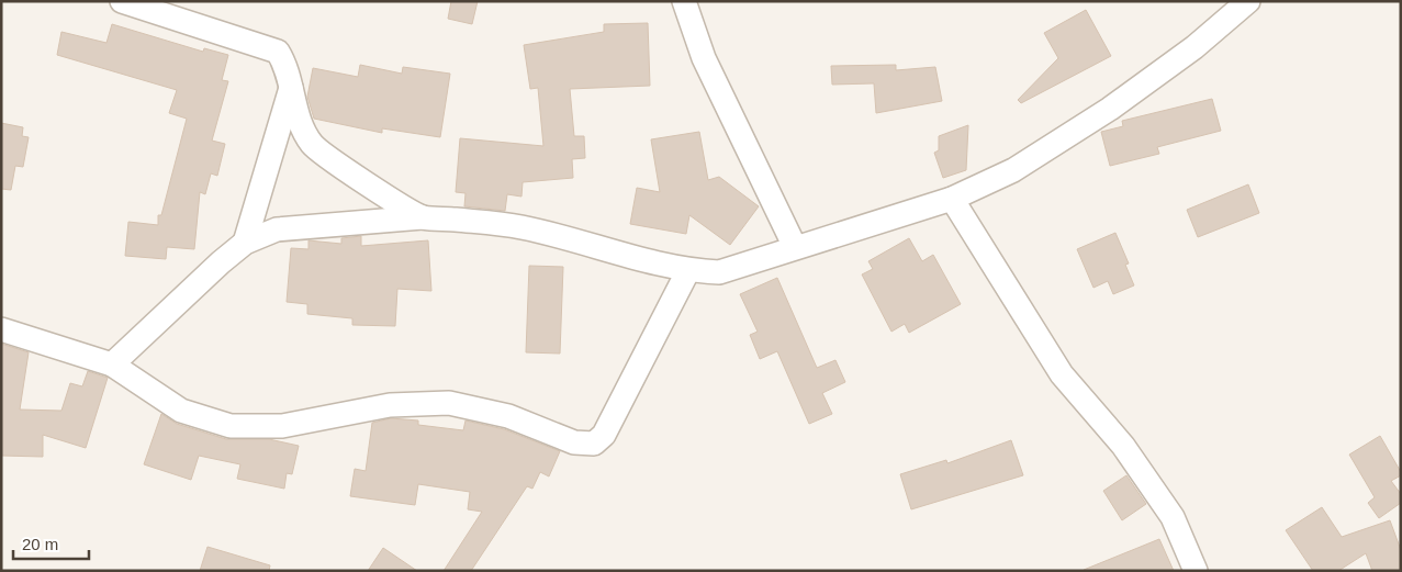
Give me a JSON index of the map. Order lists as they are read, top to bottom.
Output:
{
  "scale_bar": "20 m"
}
